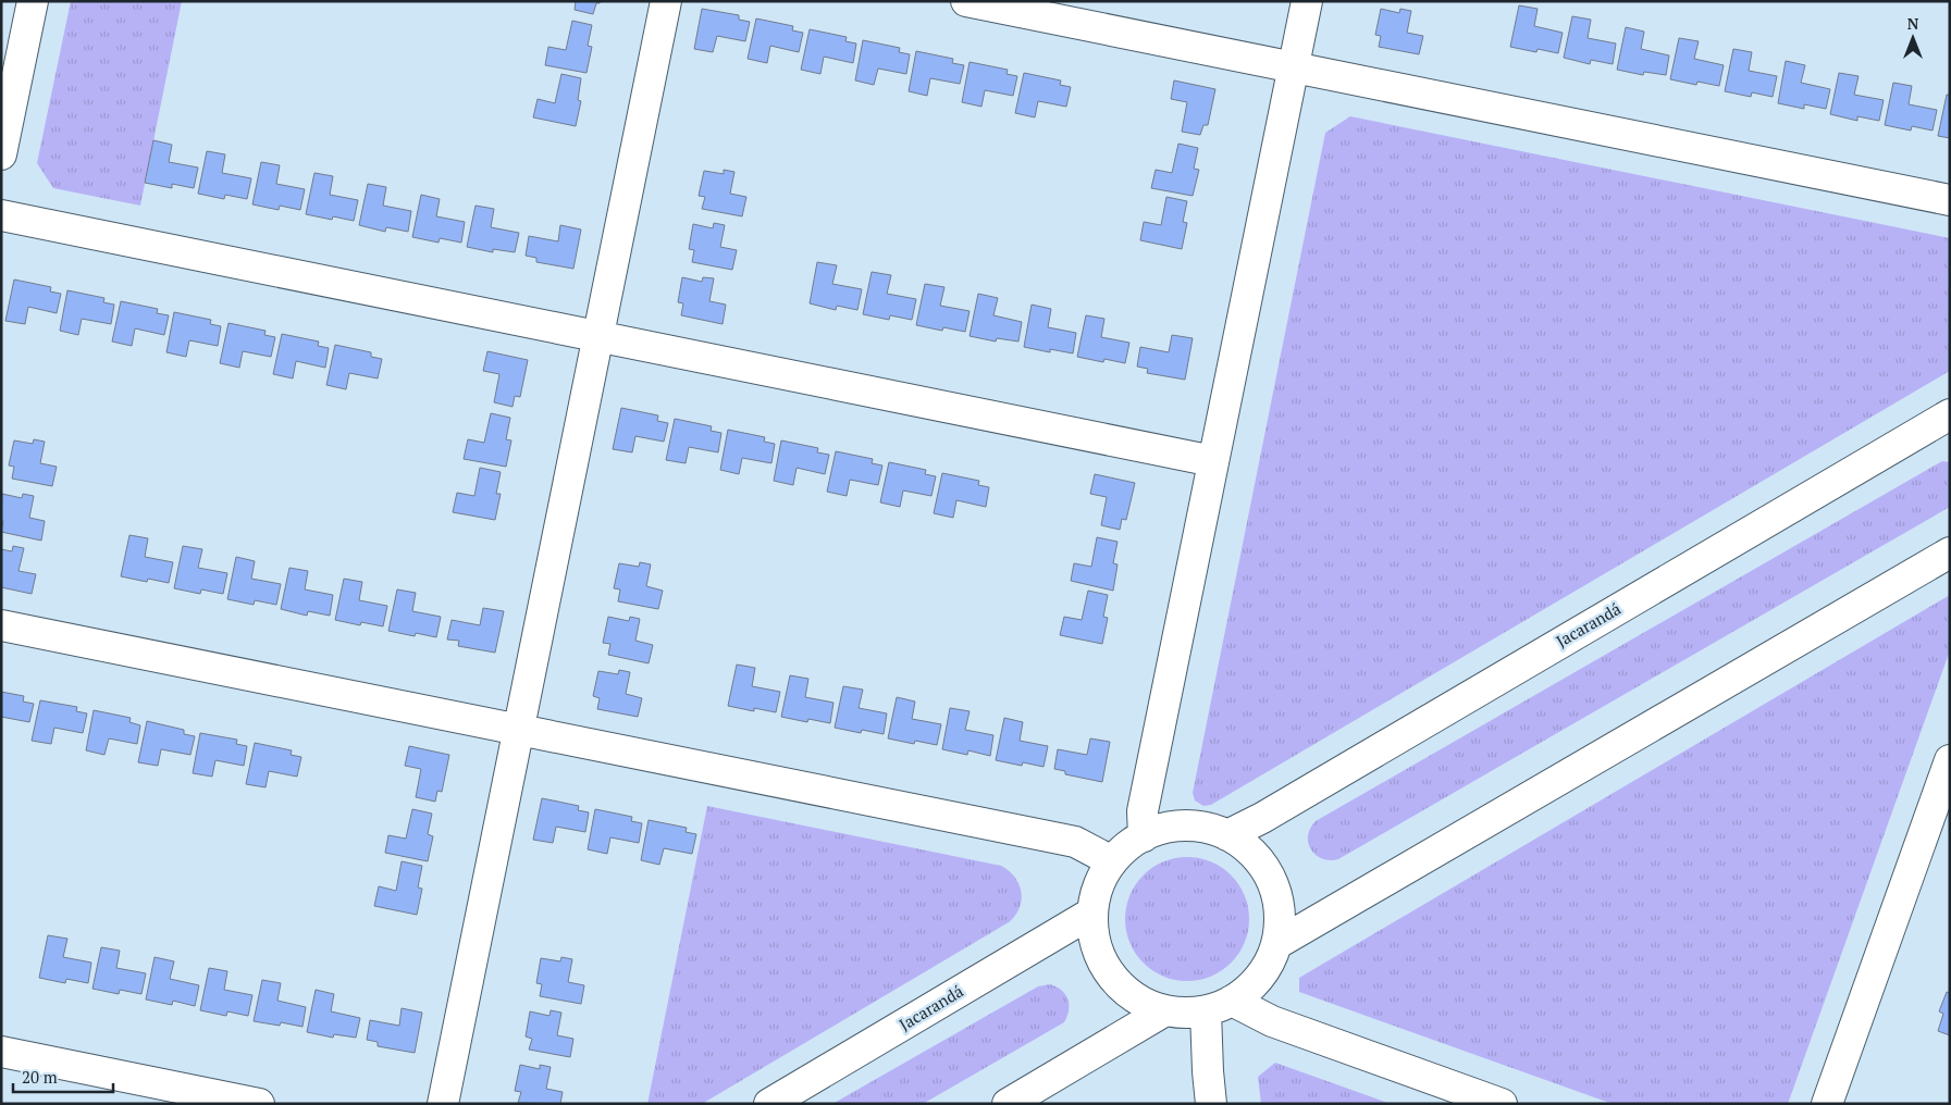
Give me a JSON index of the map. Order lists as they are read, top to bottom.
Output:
{
  "streets": {
    "street": ["Jacarandá"]
  },
  "scale_bar": "20 m",
  "north": "top"
}
